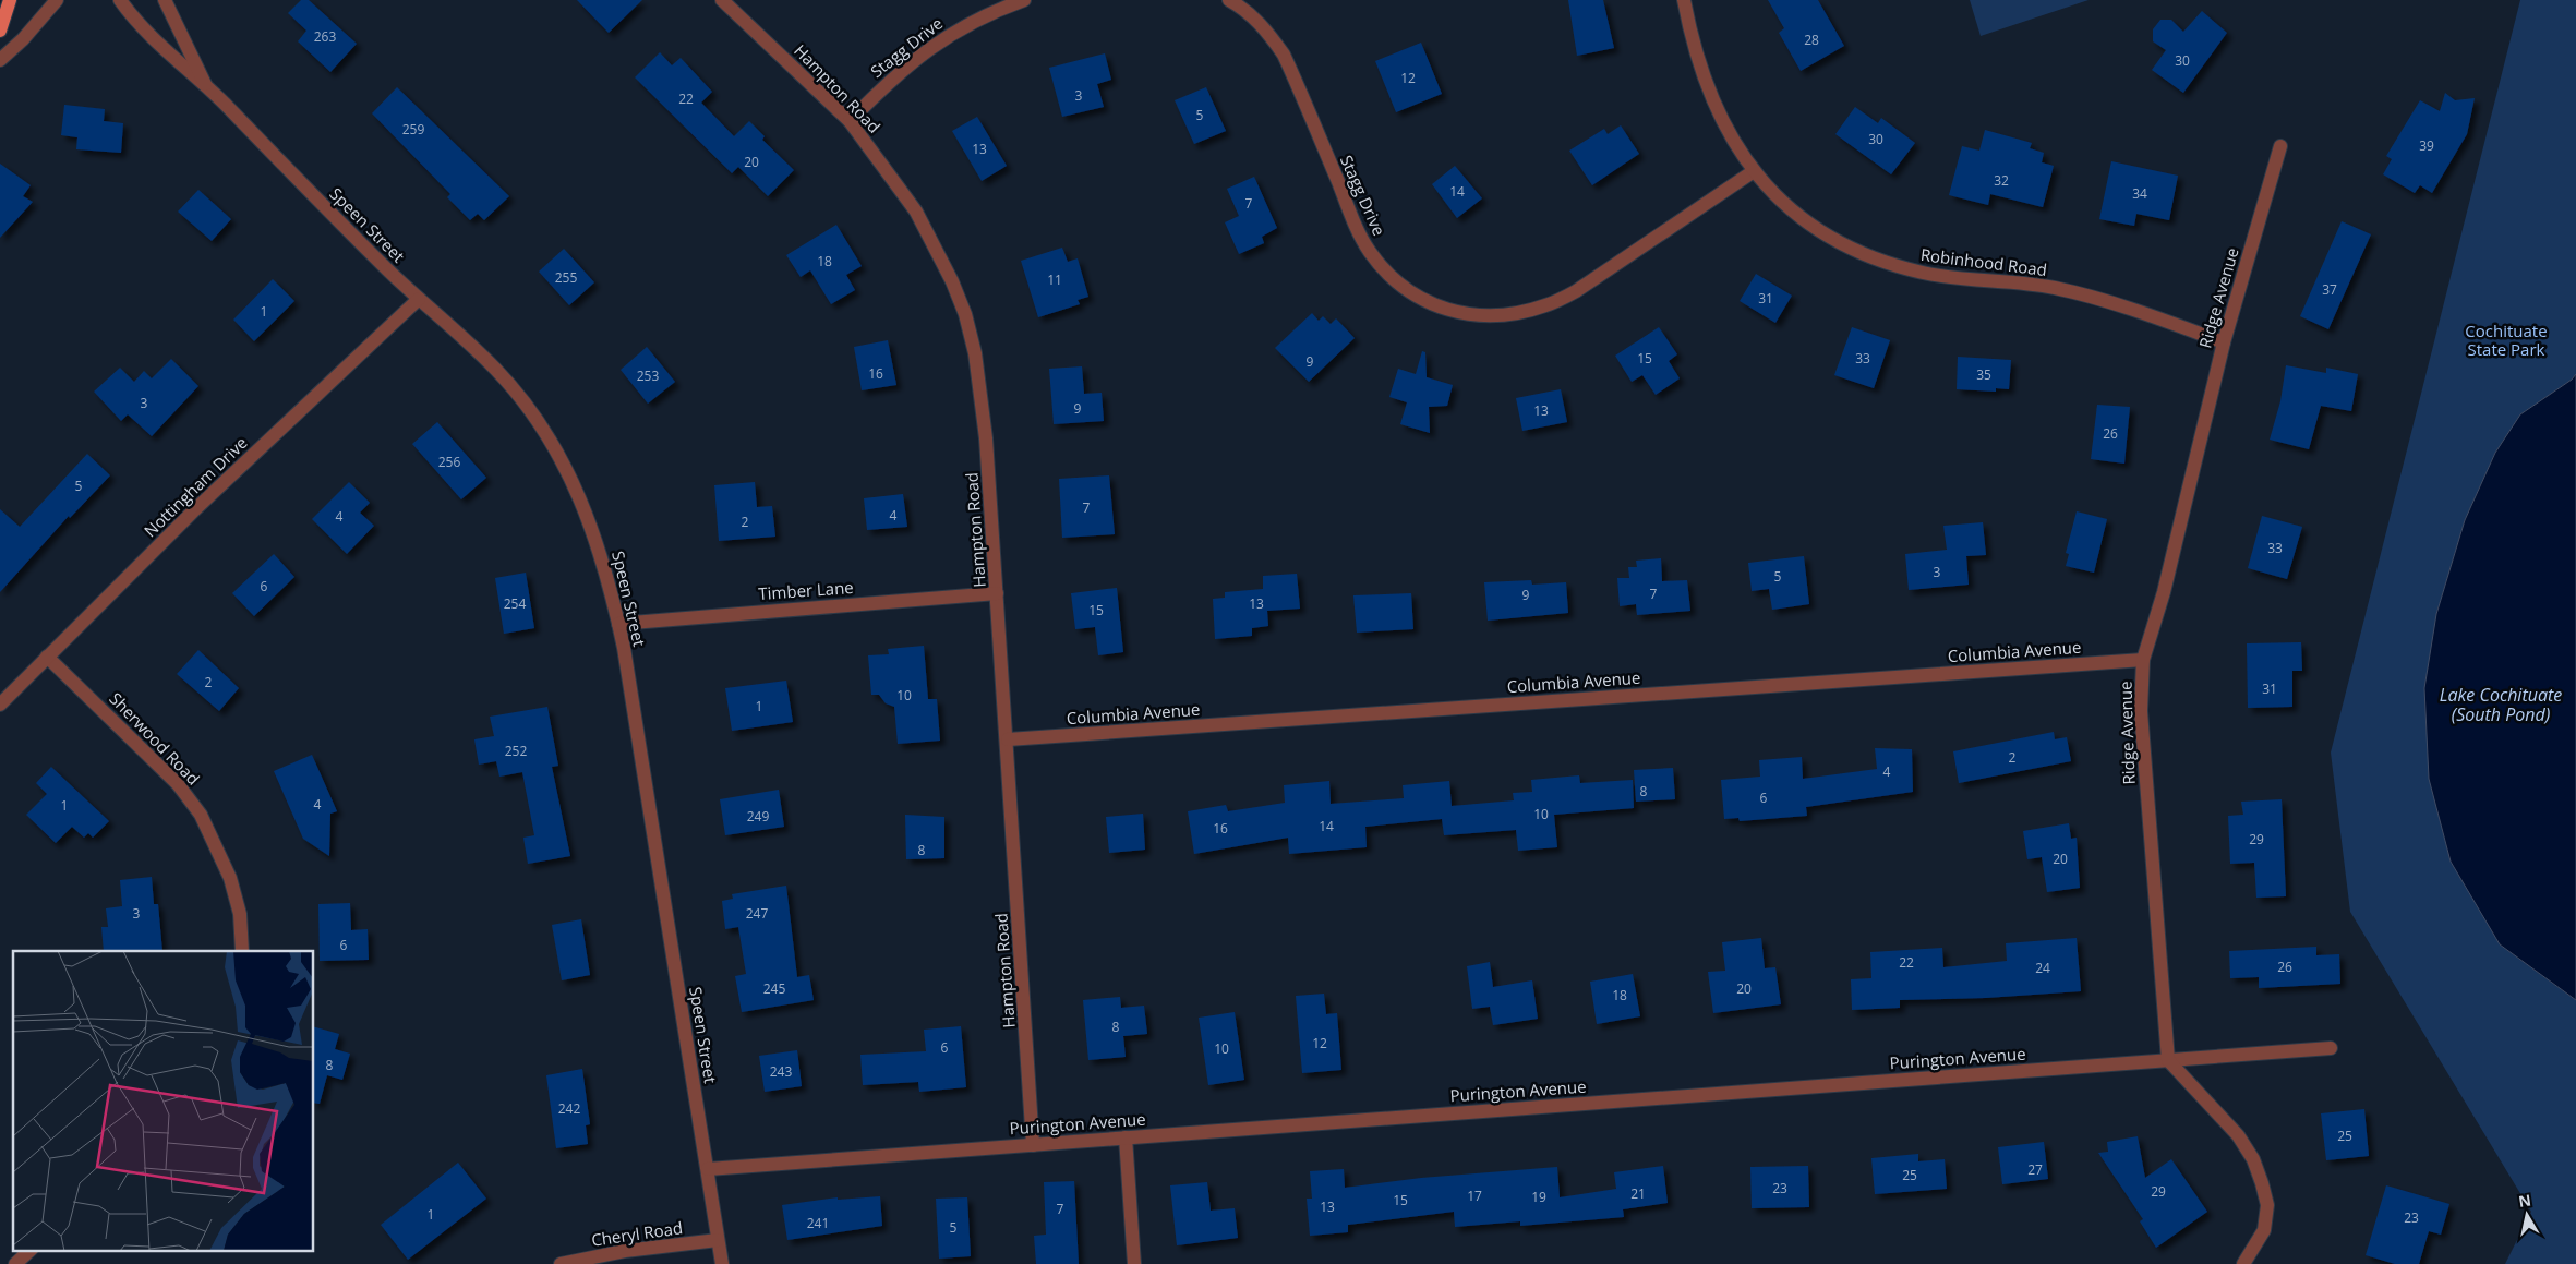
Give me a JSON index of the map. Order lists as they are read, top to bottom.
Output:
{
  "streets": {
    "street": [
      "Stagg Drive",
      "Hampton Road",
      "Speen Street",
      "Robinhood Road",
      "Ridge Avenue",
      "Nottingham Drive",
      "Timber Lane",
      "Columbia Avenue",
      "Sherwood Road",
      "Purington Avenue",
      "Cheryl Road"
    ]
  },
  "crossings": [
    ["Stagg Drive", "Hampton Road"],
    ["Stagg Drive", "Robinhood Road"],
    ["Hampton Road", "Timber Lane"],
    ["Hampton Road", "Columbia Avenue"],
    ["Hampton Road", "Purington Avenue"],
    ["Speen Street", "Nottingham Drive"],
    ["Speen Street", "Timber Lane"],
    ["Speen Street", "Purington Avenue"],
    ["Speen Street", "Cheryl Road"],
    ["Robinhood Road", "Ridge Avenue"],
    ["Ridge Avenue", "Columbia Avenue"],
    ["Ridge Avenue", "Purington Avenue"],
    ["Nottingham Drive", "Sherwood Road"]
  ],
  "water": ["Lake Cochituate (South Pond)"],
  "parks": ["Cochituate State Park"],
  "house_numbers": [
    "263",
    "28",
    "30",
    "12",
    "3",
    "22",
    "5",
    "259",
    "30",
    "39",
    "13",
    "20",
    "32",
    "14",
    "34",
    "7",
    "18",
    "255",
    "11",
    "37",
    "31",
    "1",
    "15",
    "33",
    "9",
    "16",
    "35",
    "253",
    "3",
    "9",
    "13",
    "26",
    "256",
    "5",
    "7",
    "4",
    "4",
    "2",
    "33",
    "3",
    "5",
    "6",
    "7",
    "9",
    "254",
    "13",
    "15",
    "2",
    "31",
    "10",
    "1",
    "252",
    "2",
    "4",
    "8",
    "6",
    "4",
    "1",
    "10",
    "249",
    "14",
    "16",
    "29",
    "8",
    "20",
    "3",
    "247",
    "6",
    "22",
    "26",
    "24",
    "245",
    "20",
    "18",
    "8",
    "12",
    "6",
    "10",
    "8",
    "243",
    "242",
    "25",
    "27",
    "25",
    "23",
    "29",
    "21",
    "17",
    "19",
    "15",
    "13",
    "7",
    "1",
    "23",
    "241",
    "5"
  ],
  "north": "top"
}
